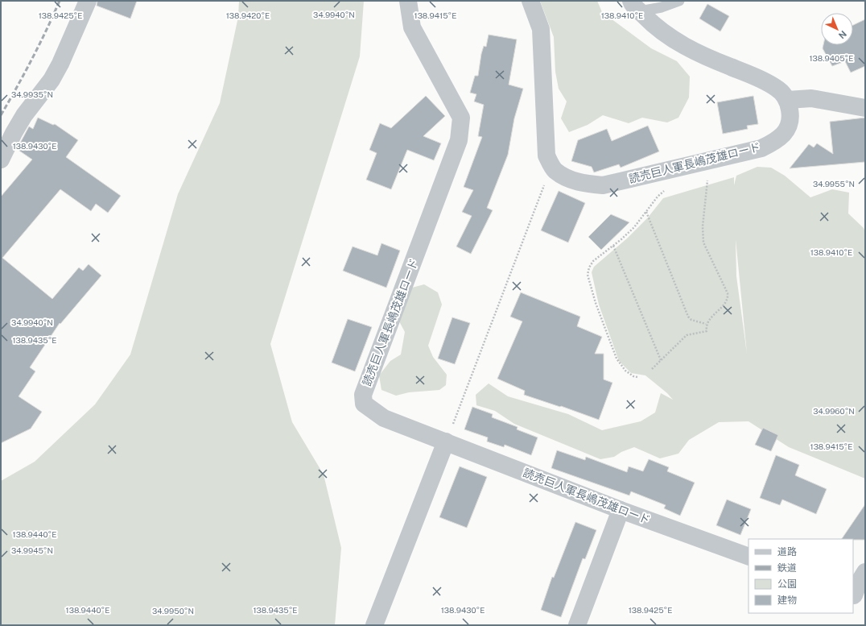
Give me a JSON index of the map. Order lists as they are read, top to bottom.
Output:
{
  "streets": {
    "street": ["読売巨人軍長嶋茂雄ロード"]
  },
  "legend": [
    "道路",
    "鉄道",
    "公園",
    "建物"
  ],
  "north": "bottom right",
  "coordinates": [
    "34.9940°N",
    "138.9425°E",
    "138.9420°E",
    "138.9415°E",
    "138.9410°E",
    "138.9405°E",
    "34.9935°N",
    "138.9430°E",
    "34.9955°N",
    "138.9435°E",
    "34.9960°N",
    "138.9440°E",
    "34.9945°N",
    "34.9950°N"
  ]
}
